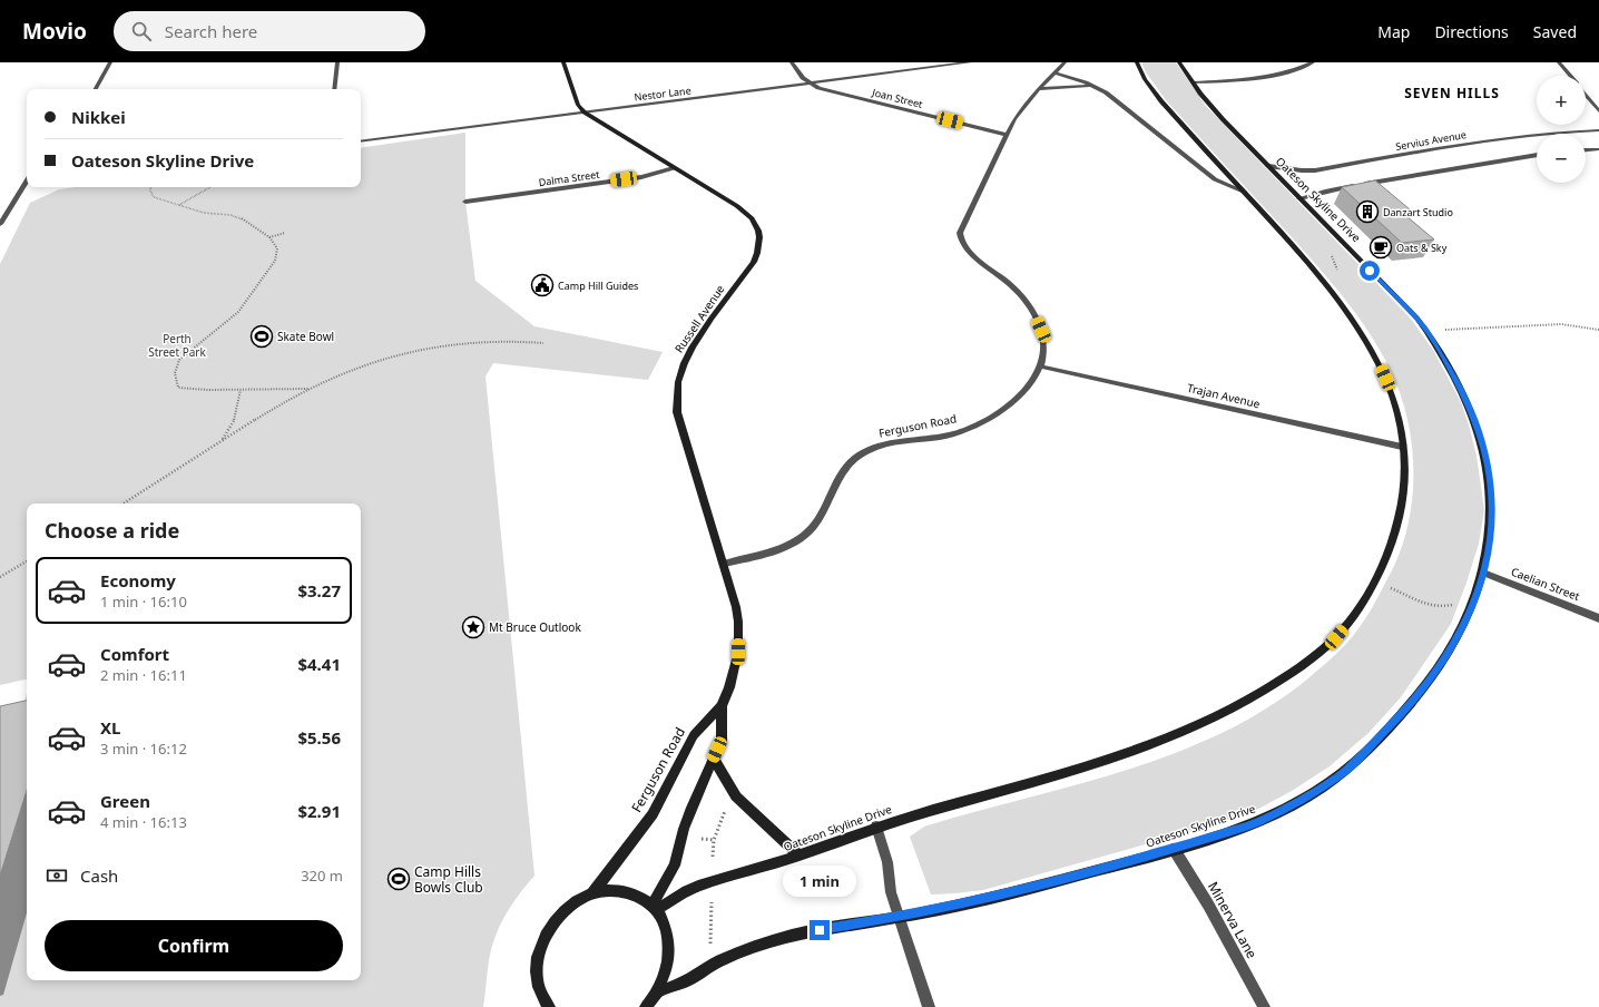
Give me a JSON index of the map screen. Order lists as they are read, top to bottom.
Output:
{
  "streets": {
    "main road": ["Oateson Skyline Drive", "Russell Avenue", "Ferguson Road"],
    "street": [
      "Nestor Lane",
      "Joan Street",
      "Servius Avenue",
      "Dalma Street",
      "Trajan Avenue",
      "Caelian Street",
      "Minerva Lane"
    ]
  },
  "crossings": [
    ["Nestor Lane", "Joan Street"],
    ["Nestor Lane", "Russell Avenue"],
    ["Joan Street", "Ferguson Road"],
    ["Servius Avenue", "Oateson Skyline Drive"],
    ["Dalma Street", "Russell Avenue"],
    ["Oateson Skyline Drive", "Trajan Avenue"],
    ["Oateson Skyline Drive", "Ferguson Road"],
    ["Oateson Skyline Drive", "Caelian Street"],
    ["Oateson Skyline Drive", "Minerva Lane"],
    ["Russell Avenue", "Ferguson Road"],
    ["Trajan Avenue", "Ferguson Road"]
  ],
  "districts": ["SEVEN HILLS"],
  "parks": ["Perth Street Park"],
  "places": {
    "building": ["Danzart Studio"],
    "cafe": ["Oats & Sky"],
    "public building": ["Camp Hill Guides"],
    "sports": ["Skate Bowl", "Camp Hills Bowls Club"],
    "place": ["Mt Bruce Outlook"]
  },
  "page": {
    "header": "Movio",
    "search": "Search here",
    "nav": ["Map", "Directions", "Saved"],
    "map_buttons": ["+", "−"],
    "banner": ["Nikkei", "Oateson Skyline Drive"],
    "heading": "Choose a ride",
    "list": [
      {
        "name": "Economy",
        "note": "1 min · 16:10",
        "value": "$3.27"
      },
      {
        "name": "Comfort",
        "note": "2 min · 16:11",
        "value": "$4.41"
      },
      {
        "name": "XL",
        "note": "3 min · 16:12",
        "value": "$5.56"
      },
      {
        "name": "Green",
        "note": "4 min · 16:13",
        "value": "$2.91"
      }
    ],
    "pay": ["Cash", "320 m"],
    "bubble": "1 min",
    "buttons": "Confirm"
  }
}
